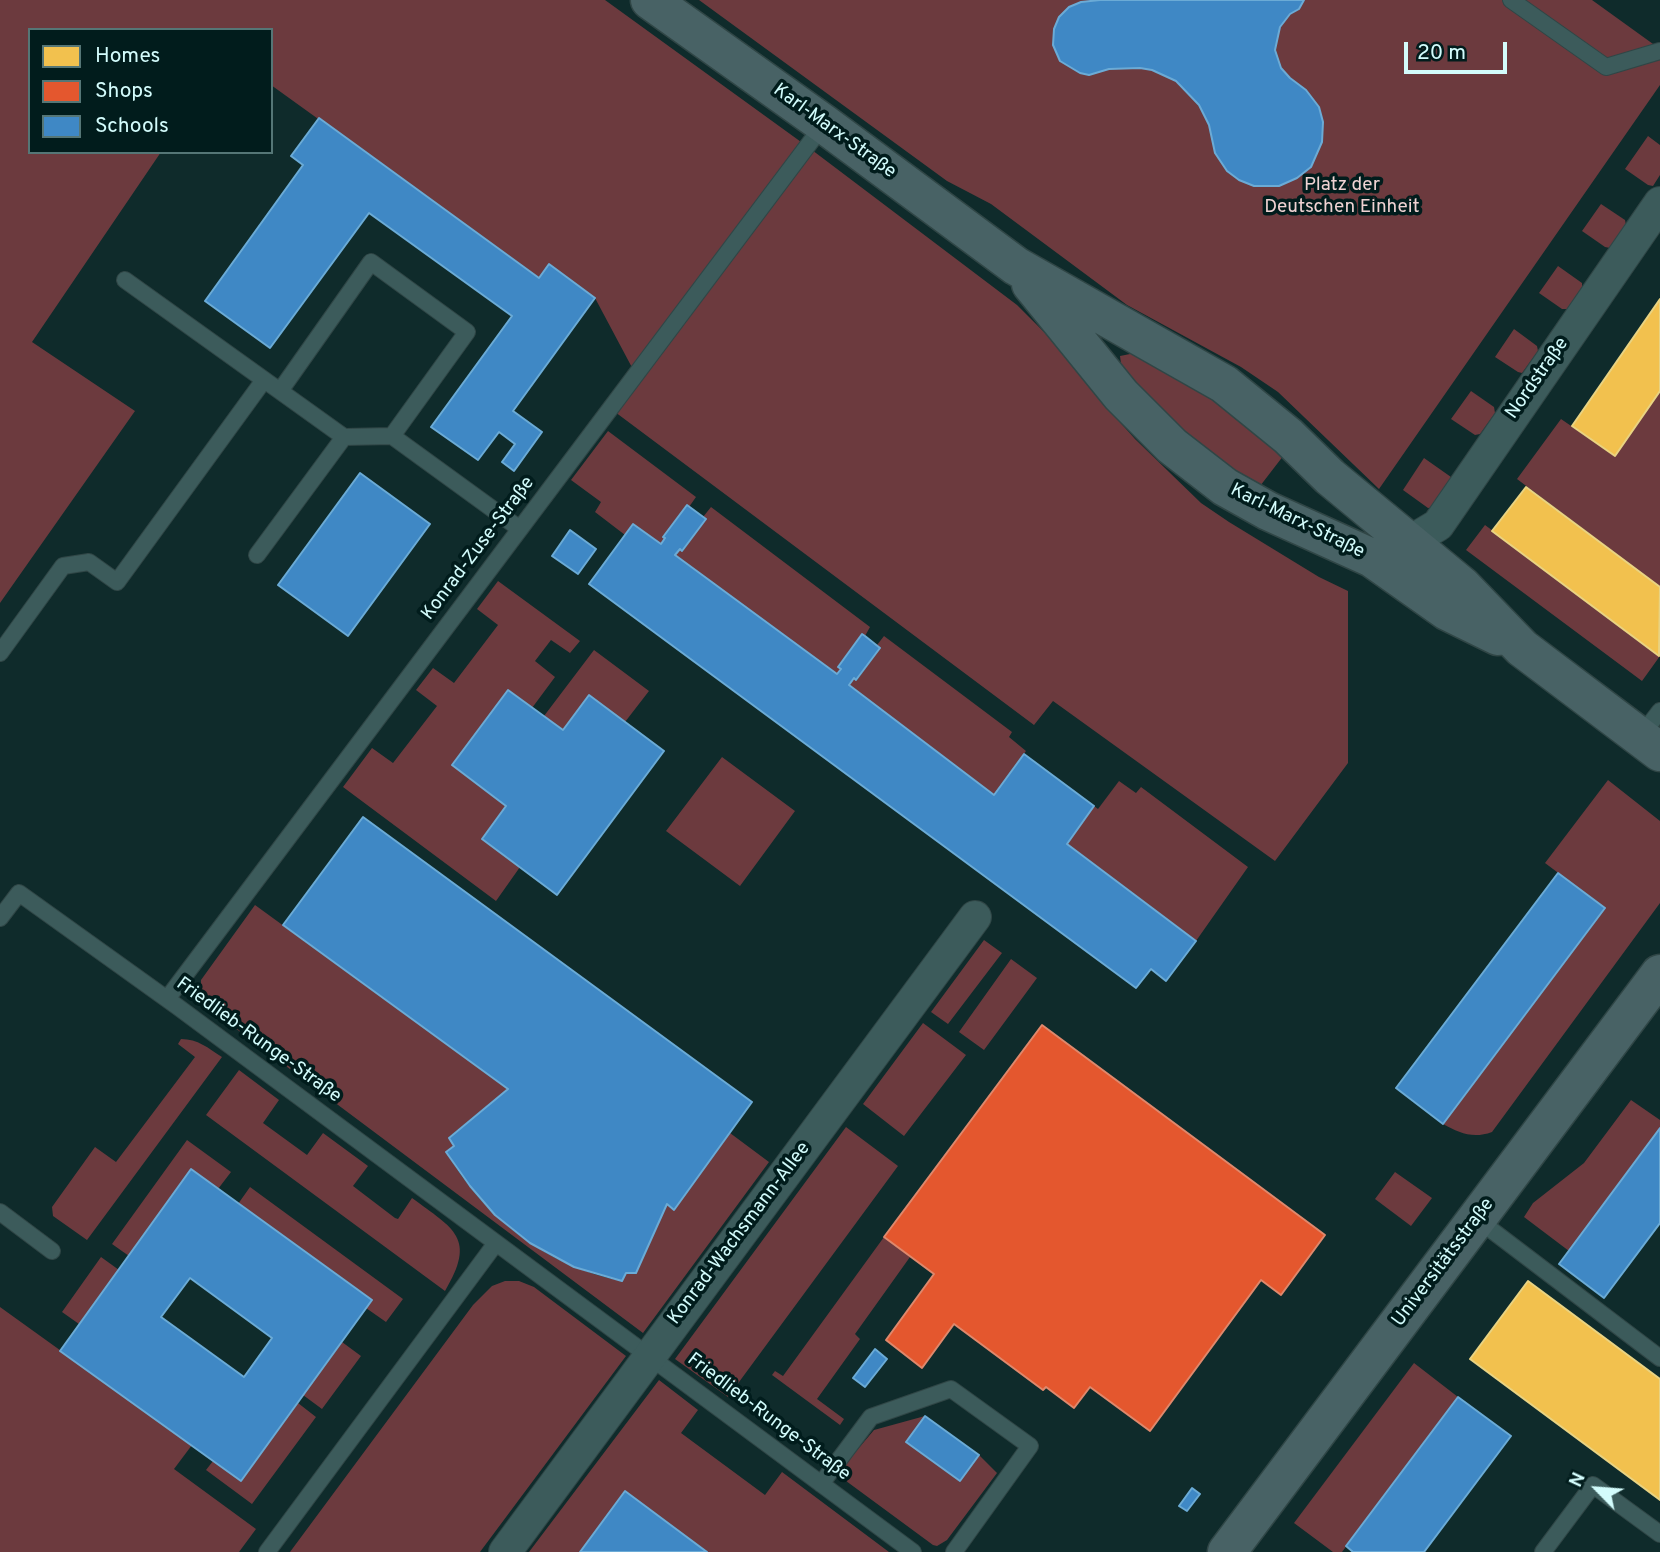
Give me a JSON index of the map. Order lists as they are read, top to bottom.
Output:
{
  "streets": {
    "street": [
      "Karl-Marx-Straße",
      "Nordstraße",
      "Konrad-Wachsmann-Allee",
      "Universitätsstraße"
    ],
    "lane": ["Konrad-Zuse-Straße", "Friedlieb-Runge-Straße"]
  },
  "crossings": [
    ["Karl-Marx-Straße", "Nordstraße"],
    ["Karl-Marx-Straße", "Konrad-Zuse-Straße"],
    ["Konrad-Zuse-Straße", "Friedlieb-Runge-Straße"],
    ["Friedlieb-Runge-Straße", "Konrad-Wachsmann-Allee"]
  ],
  "parks": ["Platz der Deutschen Einheit"],
  "legend": ["Homes", "Shops", "Schools"],
  "scale_bar": "20 m",
  "north": "top left"
}
